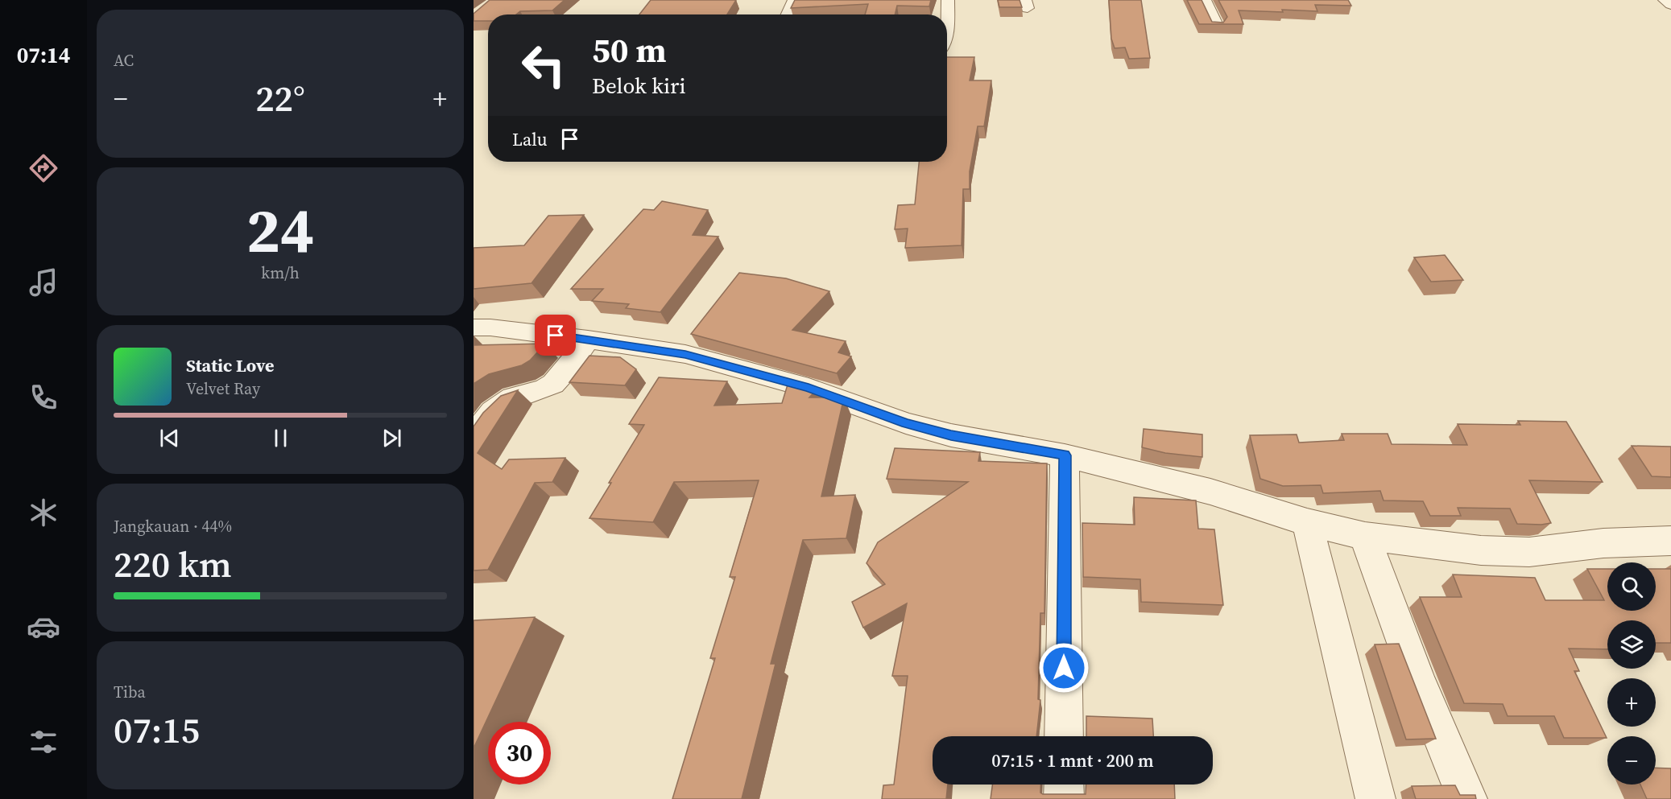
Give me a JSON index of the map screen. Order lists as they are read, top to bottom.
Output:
{
  "page": {
    "tabs": "07:14",
    "tile": [
      "AC",
      ["24", "km/h"],
      ["Jangkauan · 44%", "220 km"],
      ["Tiba", "07:15"]
    ],
    "turn": ["50 m", "Belok kiri"],
    "heat": ["−", "22°", "+"],
    "then": "Lalu",
    "song": ["Static Love", "Velvet Ray"],
    "map_buttons": ["+", "−"],
    "limit": "30",
    "trip": "07:15 · 1 mnt · 200 m"
  }
}
